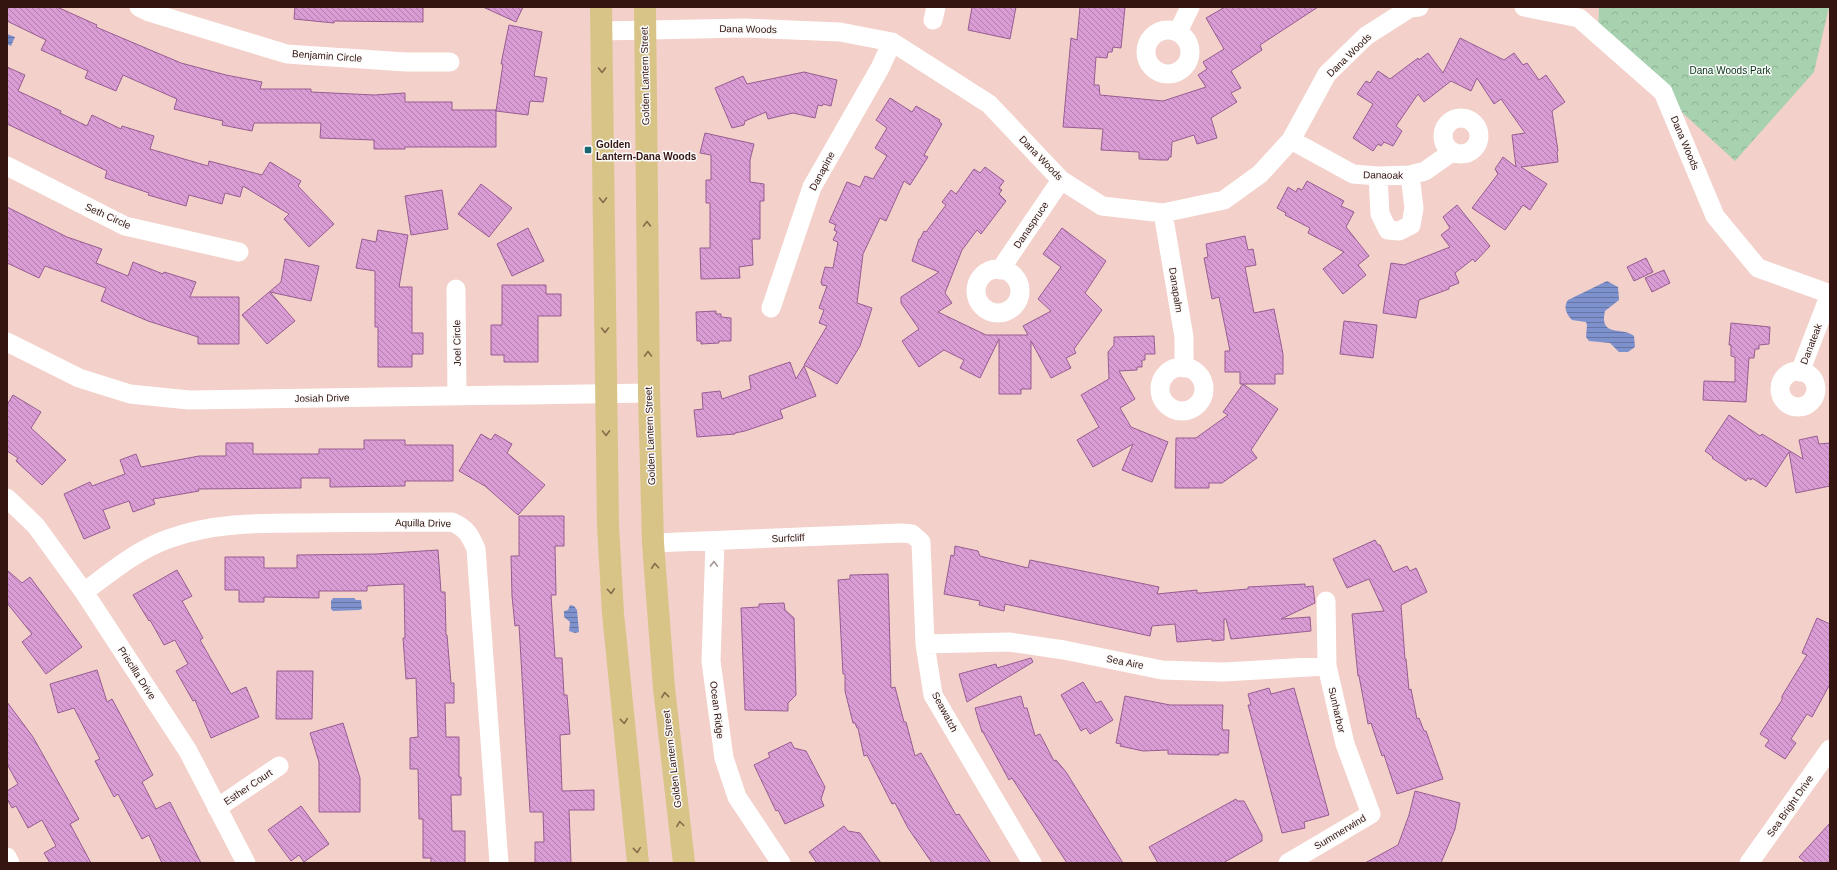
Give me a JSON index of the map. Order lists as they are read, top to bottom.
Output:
{
  "streets": {
    "main road": ["Golden Lantern Street"],
    "street": [
      "Dana Woods",
      "Benjamin Circle",
      "Danapine",
      "Danaoak",
      "Seth Circle",
      "Danaspruce",
      "Danapalm",
      "Joel Circle",
      "Danateak",
      "Josiah Drive",
      "Aquilla Drive",
      "Surfcliff",
      "Sea Aire",
      "Priscilla Drive",
      "Ocean Ridge",
      "Sunharbor",
      "Seawatch",
      "Esther Court",
      "Sea Bright Drive",
      "Summerwind"
    ]
  },
  "crossings": [
    ["Dana Woods", "Golden Lantern Street"],
    ["Dana Woods", "Danapine"],
    ["Dana Woods", "Danaoak"],
    ["Dana Woods", "Danaspruce"],
    ["Dana Woods", "Danapalm"],
    ["Dana Woods", "Danateak"],
    ["Golden Lantern Street", "Josiah Drive"],
    ["Golden Lantern Street", "Surfcliff"],
    ["Joel Circle", "Josiah Drive"],
    ["Aquilla Drive", "Priscilla Drive"],
    ["Surfcliff", "Ocean Ridge"],
    ["Surfcliff", "Seawatch"],
    ["Sea Aire", "Sunharbor"],
    ["Sea Aire", "Seawatch"],
    ["Priscilla Drive", "Esther Court"],
    ["Sunharbor", "Summerwind"]
  ],
  "one_way": ["Ocean Ridge"],
  "parks": ["Dana Woods Park"],
  "places": {
    "transit": ["Golden Lantern-Dana Woods"]
  }
}
